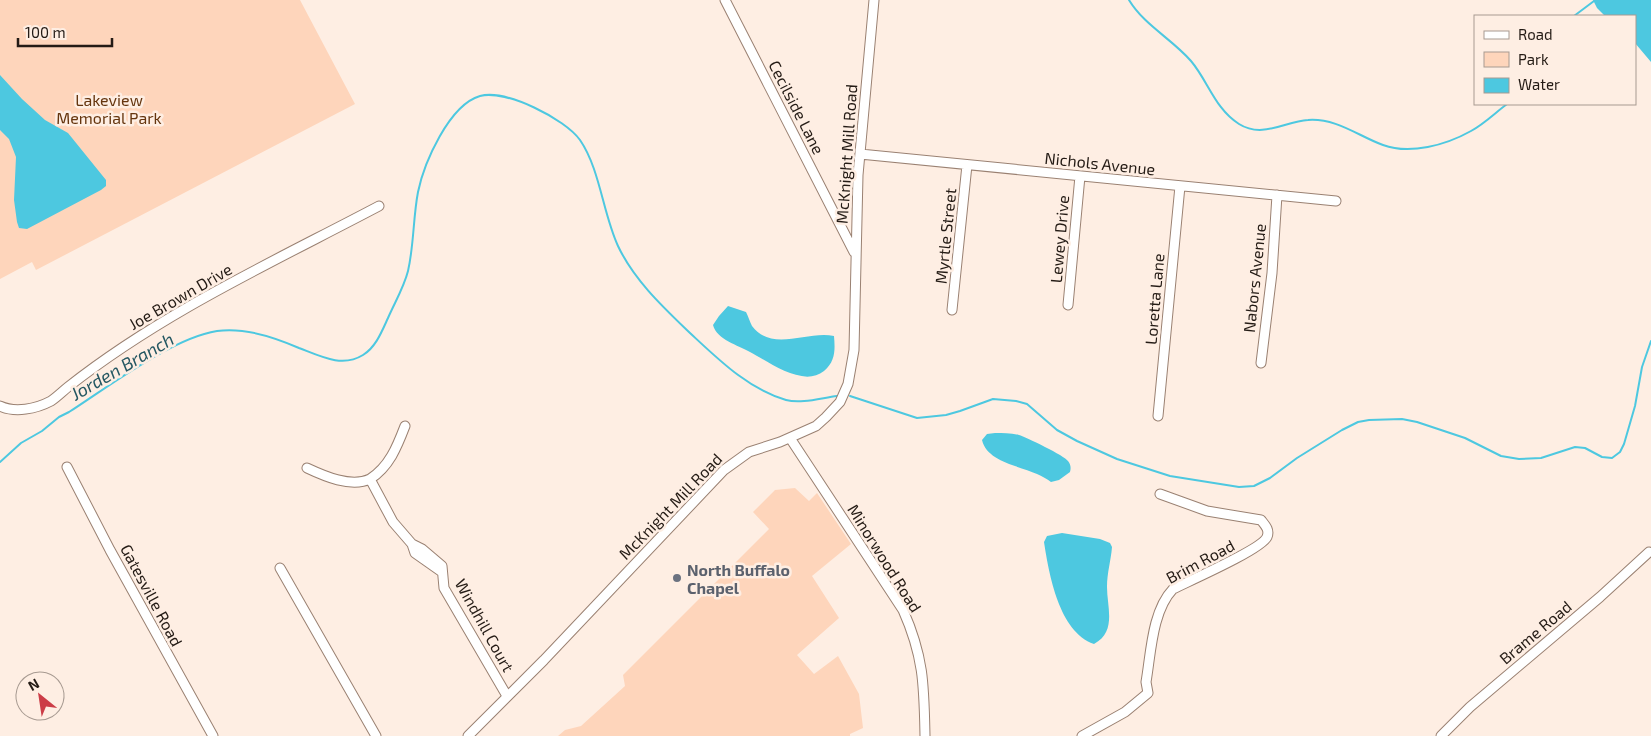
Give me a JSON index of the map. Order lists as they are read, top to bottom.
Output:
{
  "streets": {
    "street": [
      "Cecilside Lane",
      "McKnight Mill Road",
      "Nichols Avenue",
      "Myrtle Street",
      "Lewey Drive",
      "Nabors Avenue",
      "Joe Brown Drive",
      "Loretta Lane",
      "Minorwood Road",
      "Brim Road",
      "Gatesville Road",
      "Windhill Court",
      "Brame Road"
    ]
  },
  "crossings": [
    ["Cecilside Lane", "McKnight Mill Road"],
    ["McKnight Mill Road", "Nichols Avenue"],
    ["McKnight Mill Road", "Minorwood Road"],
    ["McKnight Mill Road", "Windhill Court"],
    ["Nichols Avenue", "Myrtle Street"],
    ["Nichols Avenue", "Lewey Drive"],
    ["Nichols Avenue", "Nabors Avenue"],
    ["Nichols Avenue", "Loretta Lane"]
  ],
  "water": ["Jorden Branch"],
  "parks": ["Lakeview Memorial Park"],
  "places": ["North Buffalo Chapel"],
  "legend": ["Road", "Park", "Water"],
  "scale_bar": "100 m",
  "north": "top left"
}
